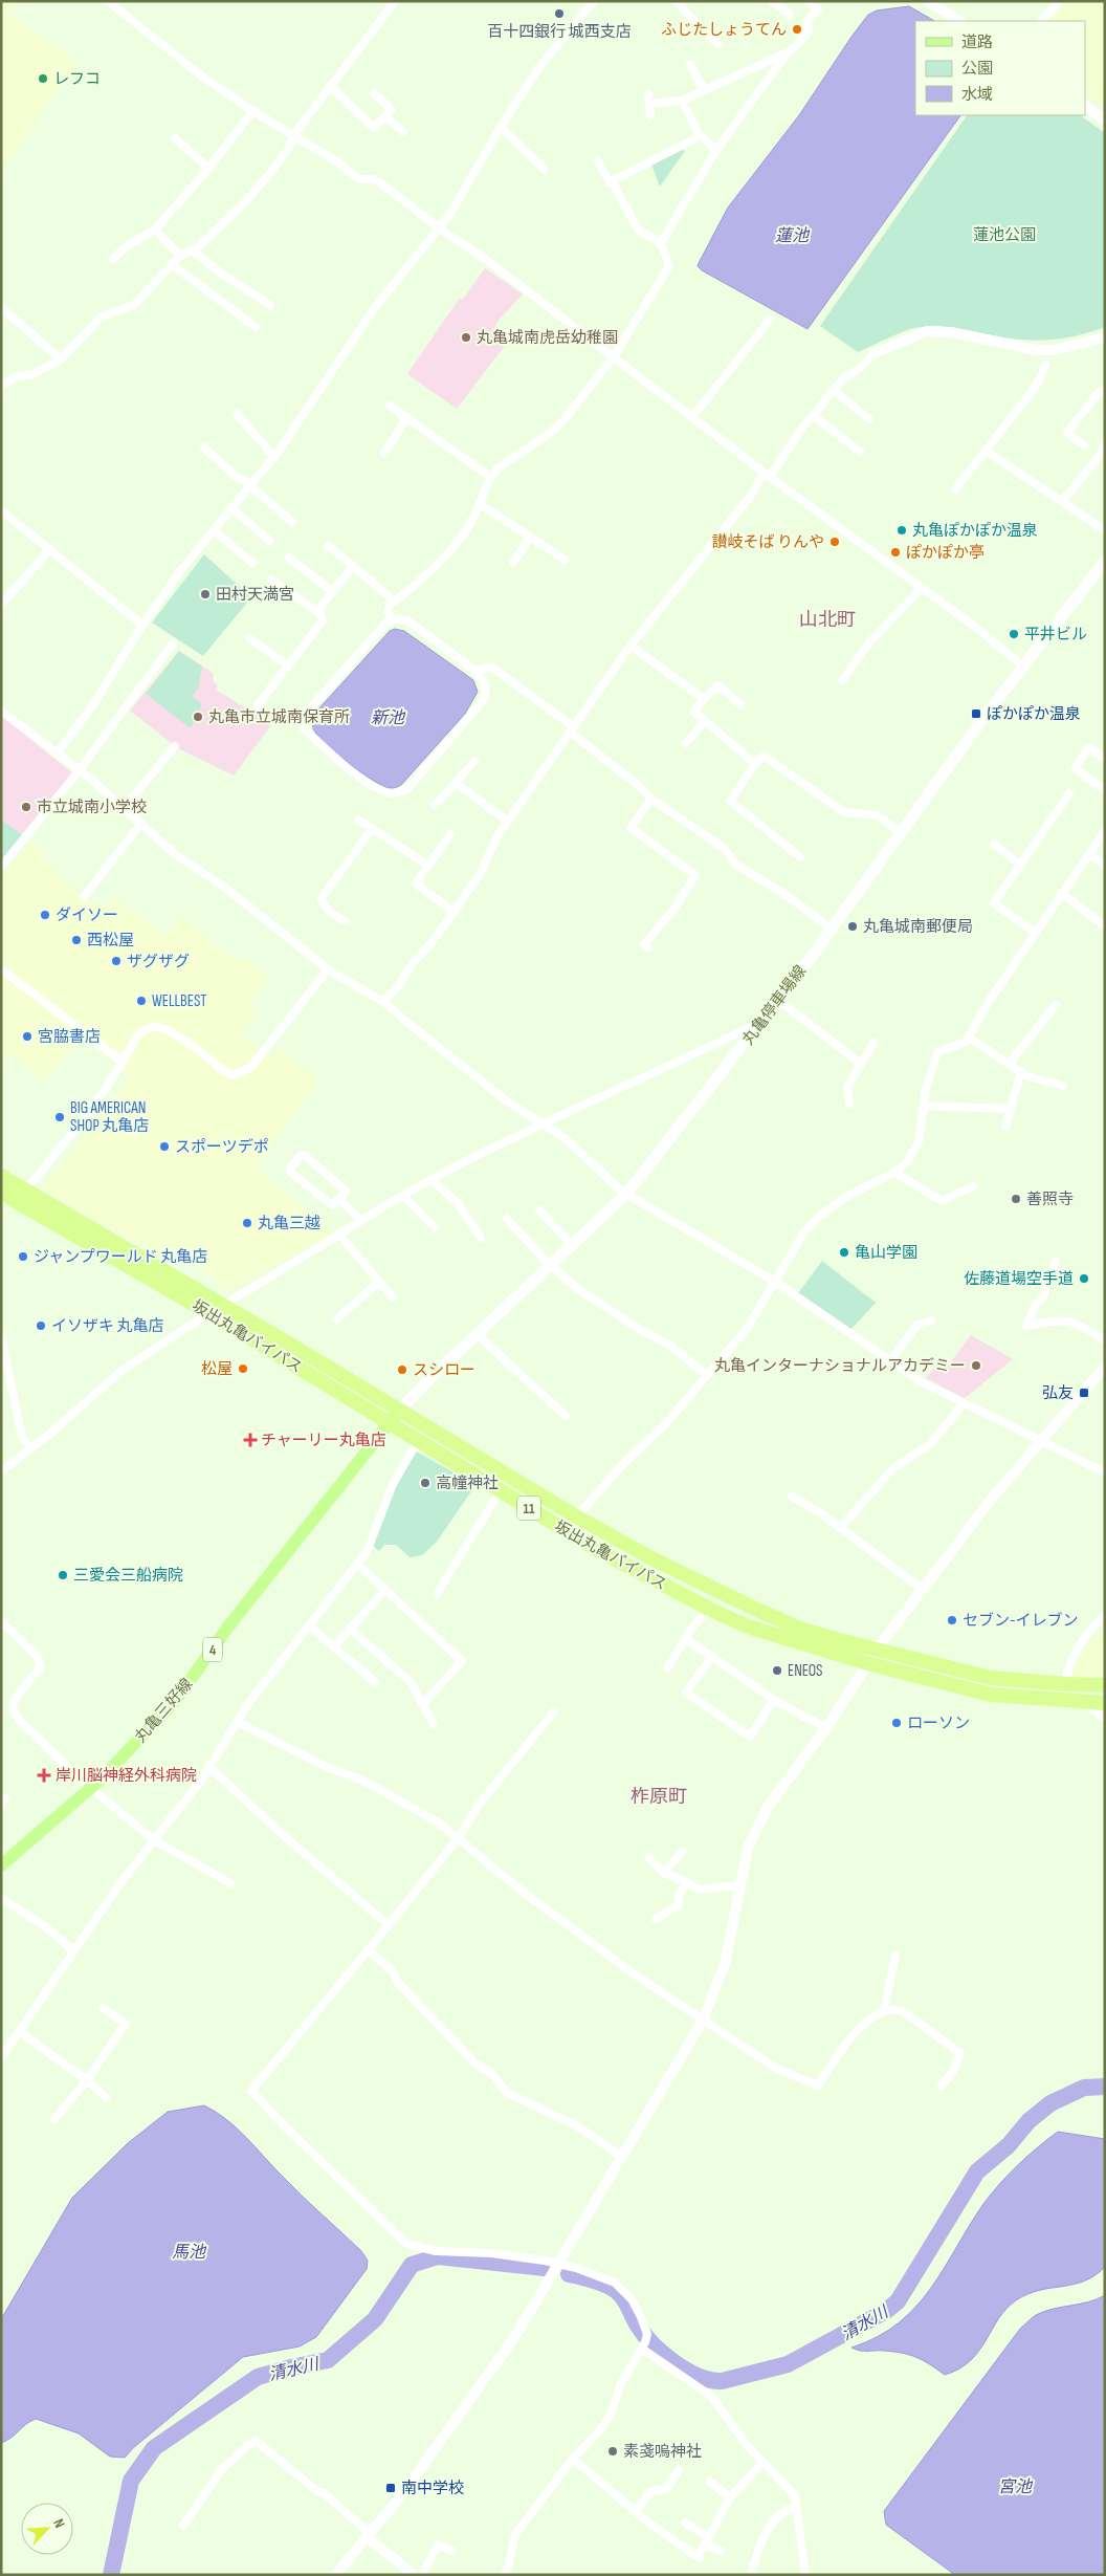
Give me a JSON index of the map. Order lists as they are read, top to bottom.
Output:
{
  "streets": {
    "highway": ["坂出丸亀バイパス", "11"],
    "main road": ["丸亀停車場線", "4", "丸亀三好線"]
  },
  "crossings": [
    ["丸亀停車場線", "坂出丸亀バイパス"],
    ["丸亀停車場線", "丸亀三好線"],
    ["坂出丸亀バイパス", "丸亀三好線"]
  ],
  "districts": ["山北町", "柞原町"],
  "water": [
    "蓮池",
    "新池",
    "馬池",
    "清水川",
    "宮池"
  ],
  "parks": ["蓮池公園"],
  "places": {
    "other": [
      "百十四銀行 城西支店",
      "ふじたしょうてん",
      "レフコ",
      "丸亀城南虎岳幼稚園",
      "丸亀ぽかぽか温泉",
      "讃岐そば りんや",
      "ぽかぽか亭",
      "田村天満宮",
      "平井ビル",
      "丸亀市立城南保育所",
      "市立城南小学校",
      "ダイソー",
      "丸亀城南郵便局",
      "西松屋",
      "ザグザグ",
      "WELLBEST",
      "宮脇書店",
      "BIG AMERICAN SHOP 丸亀店",
      "スポーツデポ",
      "善照寺",
      "丸亀三越",
      "亀山学園",
      "ジャンプワールド 丸亀店",
      "佐藤道場空手道",
      "イソザキ 丸亀店",
      "丸亀インターナショナルアカデミー",
      "松屋",
      "スシロー",
      "高幢神社",
      "三愛会三船病院",
      "セブン-イレブン",
      "ENEOS",
      "ローソン",
      "素戔嗚神社"
    ],
    "transit": ["ぽかぽか温泉", "弘友", "南中学校"],
    "health": ["チャーリー丸亀店", "岸川脳神経外科病院"]
  },
  "legend": ["道路", "公園", "水域"],
  "north": "top right"
}
